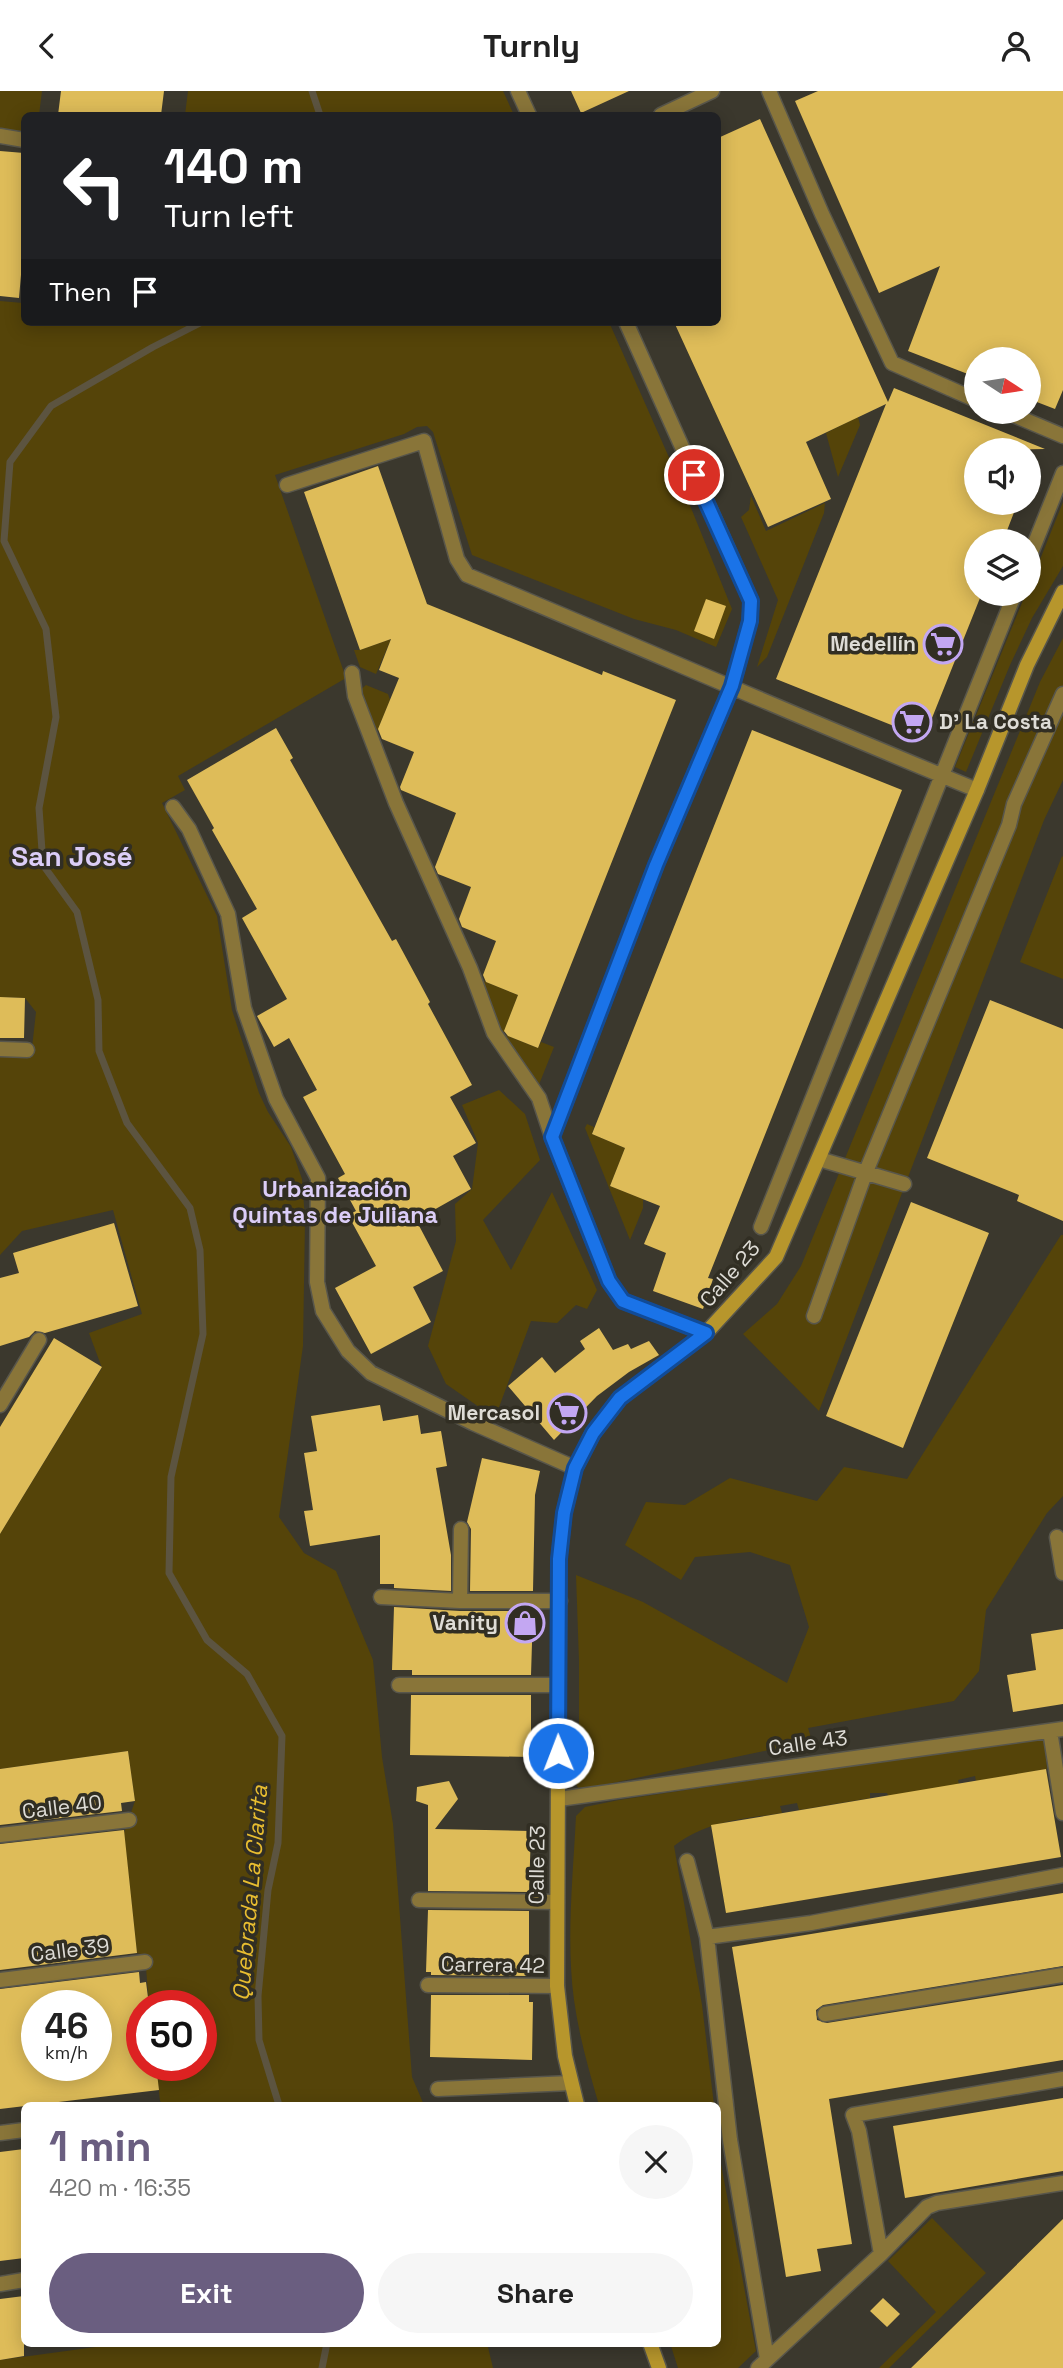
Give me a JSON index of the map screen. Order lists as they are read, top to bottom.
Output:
{
  "streets": {
    "main road": ["Calle 23"],
    "street": [
      "Calle 43",
      "Calle 40",
      "Calle 39",
      "Carrera 42"
    ]
  },
  "crossings": [
    ["Calle 23", "Calle 43"],
    ["Calle 23", "Carrera 42"]
  ],
  "districts": ["San José", "Urbanización Quintas de Juliana"],
  "water": ["Quebrada La Clarita"],
  "places": {
    "supermarket": ["Medellín", "D' La Costa", "Mercasol"],
    "shop": ["Vanity"]
  },
  "north": "right",
  "page": {
    "header": "Turnly",
    "turn": ["140 m", "Turn left"],
    "then": "Then",
    "speed": "46 km/h",
    "limit": "50",
    "heading": ["1 min", "420 m · 16:35"],
    "buttons": ["Exit", "Share"]
  }
}
